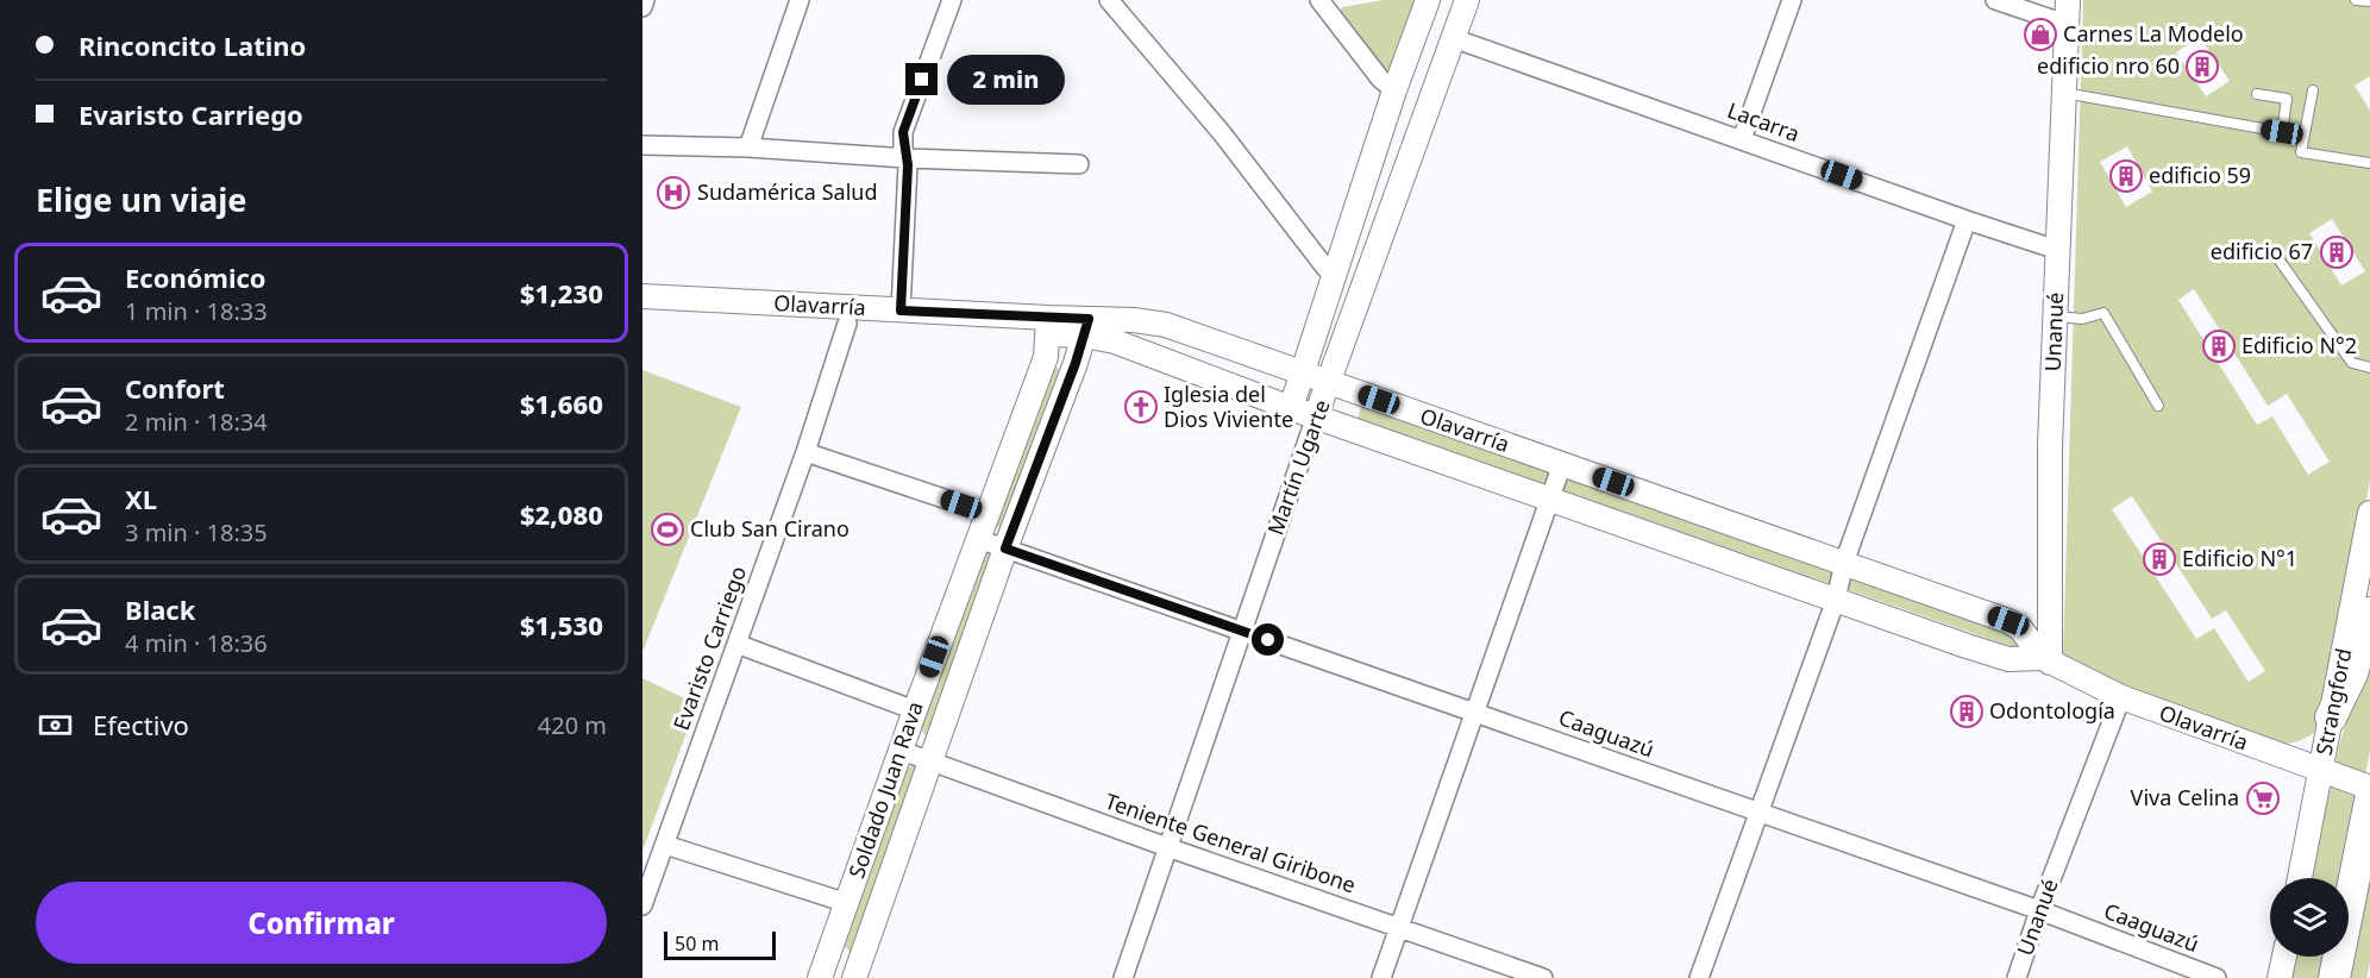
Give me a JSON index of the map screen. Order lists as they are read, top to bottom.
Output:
{
  "streets": {
    "street": [
      "Lacarra",
      "Olavarría",
      "Unanué",
      "Martín Ugarte",
      "Evaristo Carriego",
      "Strangford",
      "Caaguazú",
      "Soldado Juan Rava",
      "Teniente General Giribone"
    ]
  },
  "crossings": [
    ["Lacarra", "Unanué"],
    ["Lacarra", "Martín Ugarte"],
    ["Olavarría", "Unanué"],
    ["Olavarría", "Martín Ugarte"],
    ["Olavarría", "Evaristo Carriego"],
    ["Olavarría", "Strangford"],
    ["Olavarría", "Soldado Juan Rava"],
    ["Unanué", "Caaguazú"],
    ["Martín Ugarte", "Caaguazú"],
    ["Martín Ugarte", "Teniente General Giribone"],
    ["Caaguazú", "Soldado Juan Rava"],
    ["Soldado Juan Rava", "Teniente General Giribone"]
  ],
  "places": {
    "shop": ["Carnes La Modelo"],
    "building": [
      "edificio nro 60",
      "edificio 59",
      "edificio 67",
      "Edificio N°2",
      "Edificio N°1",
      "Odontología"
    ],
    "hospital": ["Sudamérica Salud"],
    "church": ["Iglesia del Dios Viviente"],
    "sports": ["Club San Cirano"],
    "supermarket": ["Viva Celina"]
  },
  "scale_bar": "50 m",
  "page": {
    "banner": ["Rinconcito Latino", "Evaristo Carriego"],
    "bubble": "2 min",
    "heading": "Elige un viaje",
    "list": [
      {
        "name": "Económico",
        "note": "1 min · 18:33",
        "value": "$1,230"
      },
      {
        "name": "Confort",
        "note": "2 min · 18:34",
        "value": "$1,660"
      },
      {
        "name": "XL",
        "note": "3 min · 18:35",
        "value": "$2,080"
      },
      {
        "name": "Black",
        "note": "4 min · 18:36",
        "value": "$1,530"
      }
    ],
    "pay": ["Efectivo", "420 m"],
    "buttons": "Confirmar",
    "scale": "50 m"
  }
}
